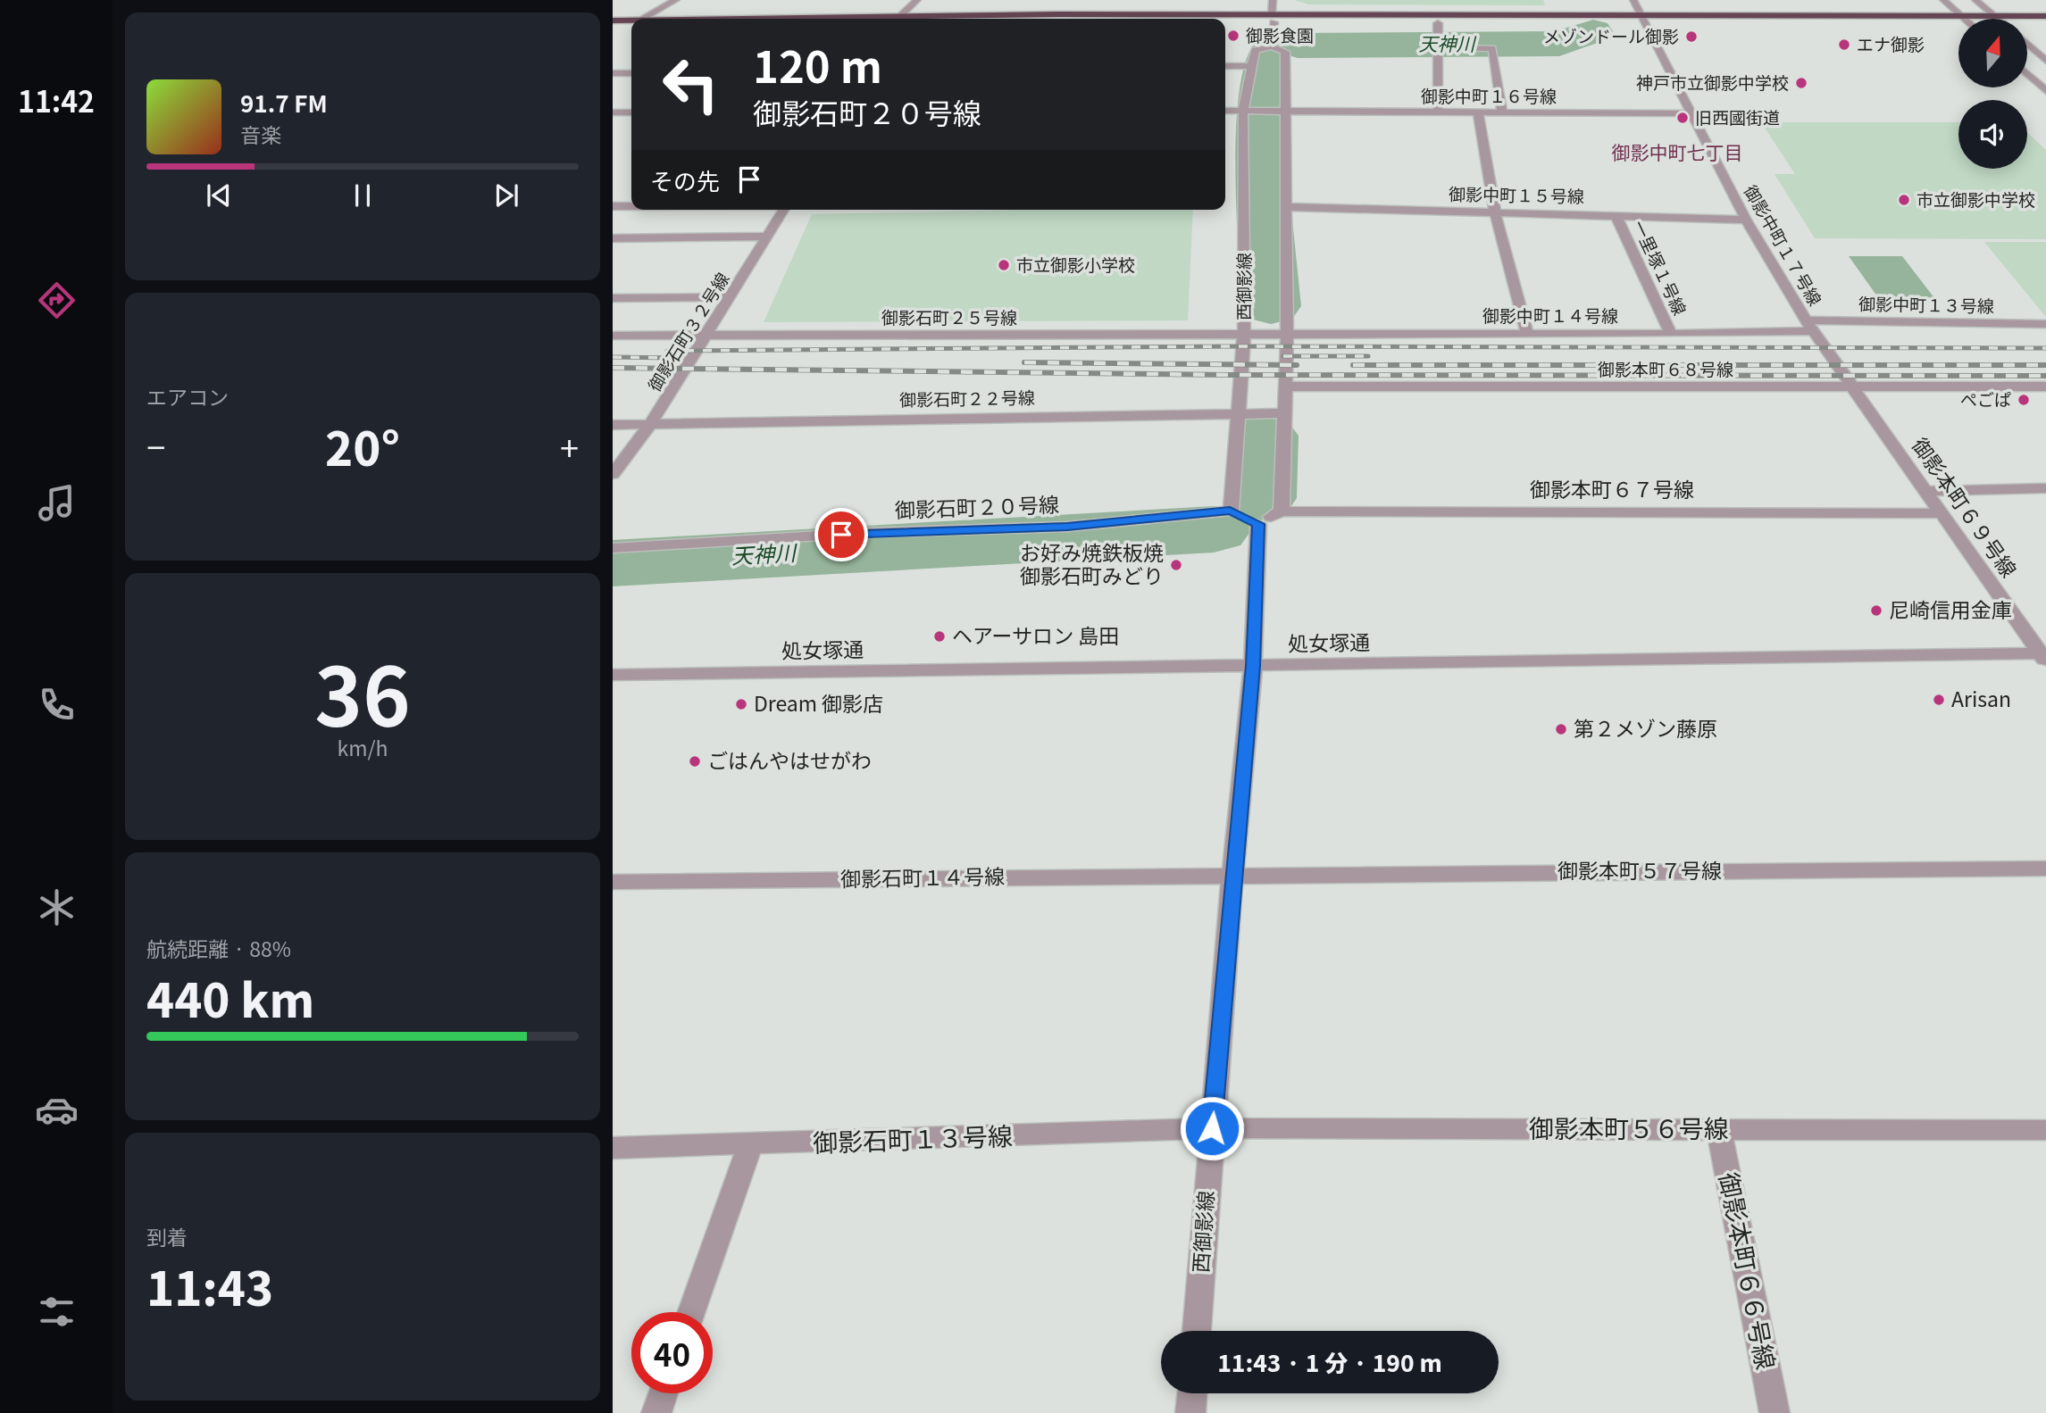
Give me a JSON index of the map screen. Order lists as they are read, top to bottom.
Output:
{
  "streets": {
    "street": [
      "御影中町１６号線",
      "御影中町１５号線",
      "御影中町１７号線",
      "一里塚１号線",
      "西御影線",
      "御影中町１３号線",
      "御影中町１４号線",
      "御影石町２５号線",
      "御影石町３２号線",
      "御影本町６８号線",
      "御影石町２２号線",
      "御影本町６７号線",
      "御影石町２０号線",
      "御影本町６９号線",
      "処女塚通",
      "御影本町５７号線",
      "御影石町１４号線",
      "御影本町５６号線",
      "御影石町１３号線",
      "御影本町６６号線"
    ]
  },
  "crossings": [
    ["御影中町１６号線", "御影中町１７号線"],
    ["御影中町１６号線", "西御影線"],
    ["御影中町１５号線", "御影中町１７号線"],
    ["御影中町１５号線", "一里塚１号線"],
    ["御影中町１７号線", "御影中町１３号線"],
    ["御影中町１７号線", "御影中町１４号線"],
    ["御影中町１７号線", "御影本町６８号線"],
    ["御影中町１７号線", "御影本町６９号線"],
    ["一里塚１号線", "御影中町１４号線"],
    ["西御影線", "御影石町２５号線"],
    ["西御影線", "御影石町２２号線"],
    ["西御影線", "御影石町２０号線"],
    ["西御影線", "処女塚通"],
    ["西御影線", "御影本町５７号線"],
    ["西御影線", "御影石町１４号線"],
    ["西御影線", "御影本町５６号線"],
    ["西御影線", "御影石町１３号線"],
    ["御影中町１３号線", "御影中町１４号線"],
    ["御影中町１４号線", "御影石町２５号線"],
    ["御影石町２５号線", "御影石町３２号線"],
    ["御影石町３２号線", "御影石町２２号線"],
    ["御影本町６８号線", "御影本町６９号線"],
    ["御影本町６７号線", "御影本町６９号線"],
    ["御影本町６９号線", "処女塚通"],
    ["御影本町５７号線", "御影石町１４号線"],
    ["御影本町５６号線", "御影石町１３号線"],
    ["御影本町５６号線", "御影本町６６号線"]
  ],
  "districts": ["御影中町七丁目"],
  "water": ["天神川"],
  "places": [
    "御影食園",
    "メゾンドール御影",
    "エナ御影",
    "神戸市立御影中学校",
    "旧西國街道",
    "市立御影中学校",
    "市立御影小学校",
    "ぺごぱ",
    "お好み焼鉄板焼 御影石町みどり",
    "尼崎信用金庫",
    "ヘアーサロン 島田",
    "Arisan",
    "Dream 御影店",
    "第２メゾン藤原",
    "ごはんやはせがわ"
  ],
  "north": "top",
  "page": {
    "tabs": "11:42",
    "turn": ["120 m", "御影石町２０号線"],
    "song": ["91.7 FM", "音楽"],
    "then": "その先",
    "tile": [
      "エアコン",
      ["36", "km/h"],
      ["航続距離 · 88%", "440 km"],
      ["到着", "11:43"]
    ],
    "heat": ["−", "20°", "+"],
    "limit": "40",
    "trip": "11:43 · 1 分 · 190 m"
  }
}
